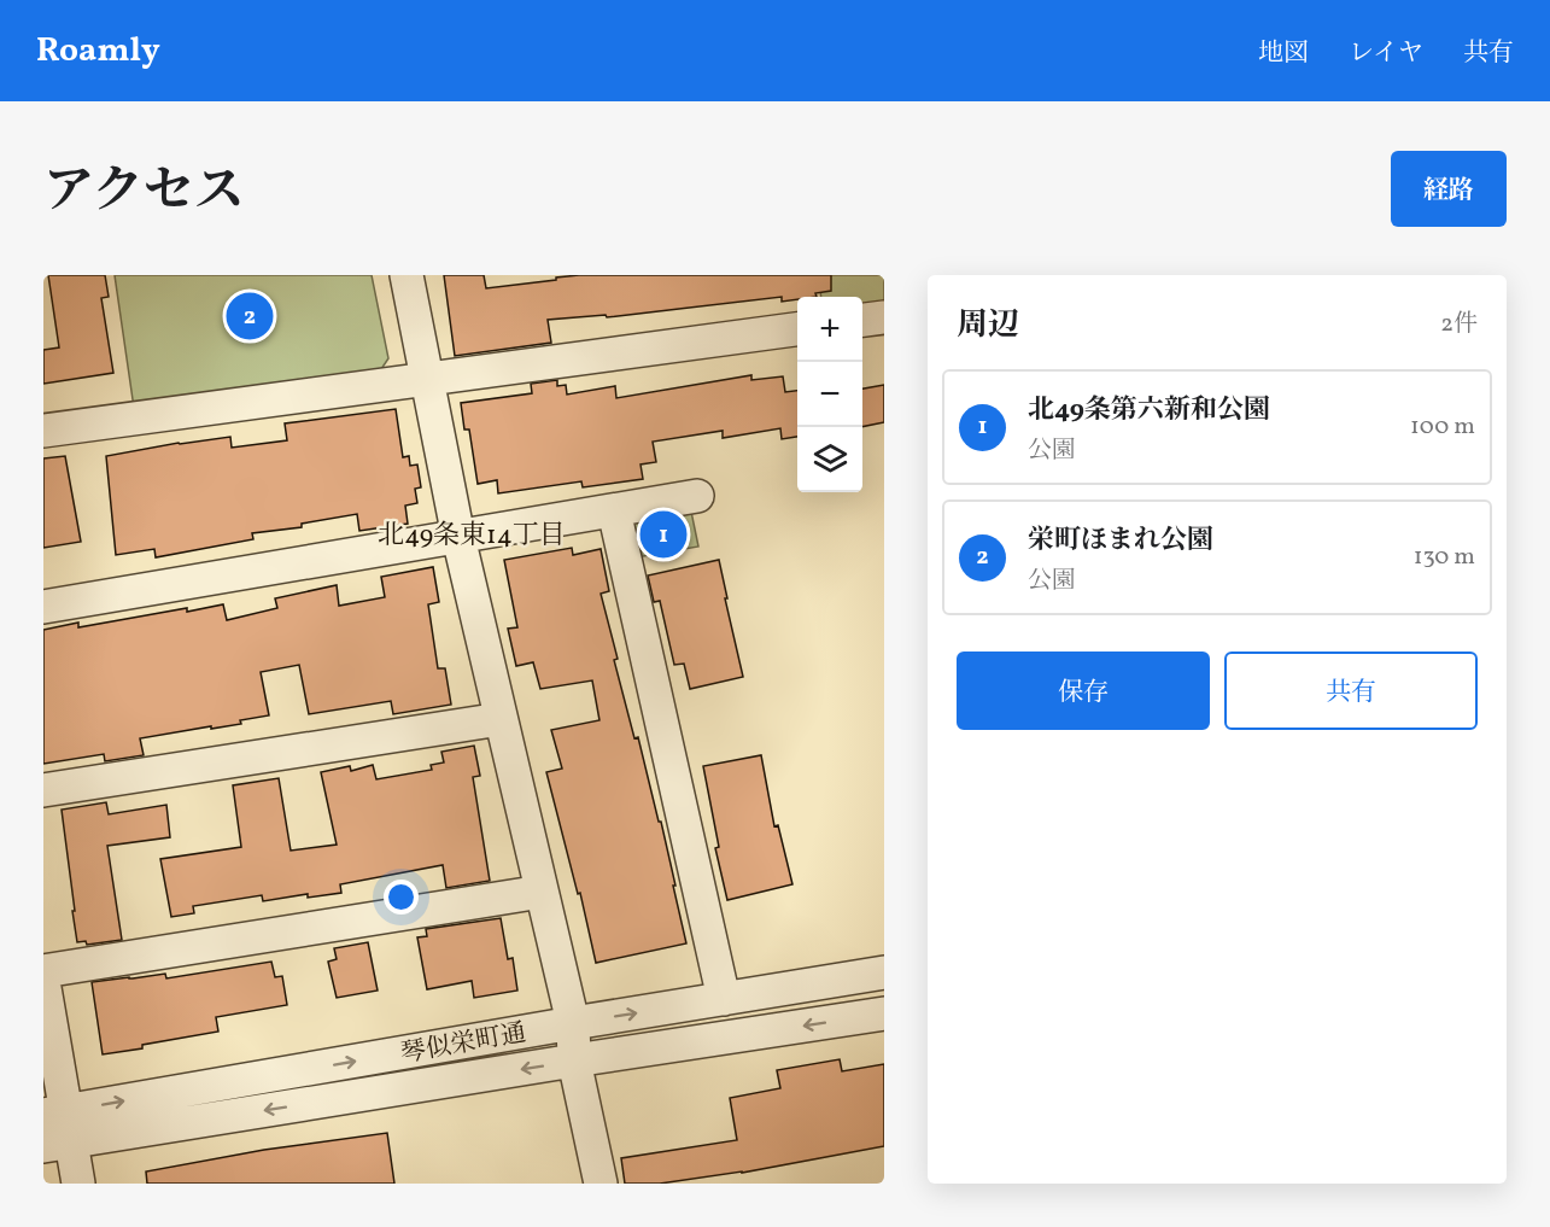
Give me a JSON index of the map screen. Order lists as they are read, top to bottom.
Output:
{
  "streets": {
    "street": ["琴似栄町通"]
  },
  "districts": ["北49条東14丁目"],
  "page": {
    "header": "Roamly",
    "nav": ["地図", "レイヤ", "共有"],
    "title": "アクセス",
    "buttons": [
      "経路",
      ["保存", "共有"]
    ],
    "heading": ["周辺", "2件"],
    "pins": ["2", "1"],
    "map_buttons": ["+", "−"],
    "list": [
      {
        "mark": "1",
        "name": "北49条第六新和公園",
        "note": "公園",
        "value": "100 m"
      },
      {
        "mark": "2",
        "name": "栄町ほまれ公園",
        "note": "公園",
        "value": "130 m"
      }
    ]
  }
}
